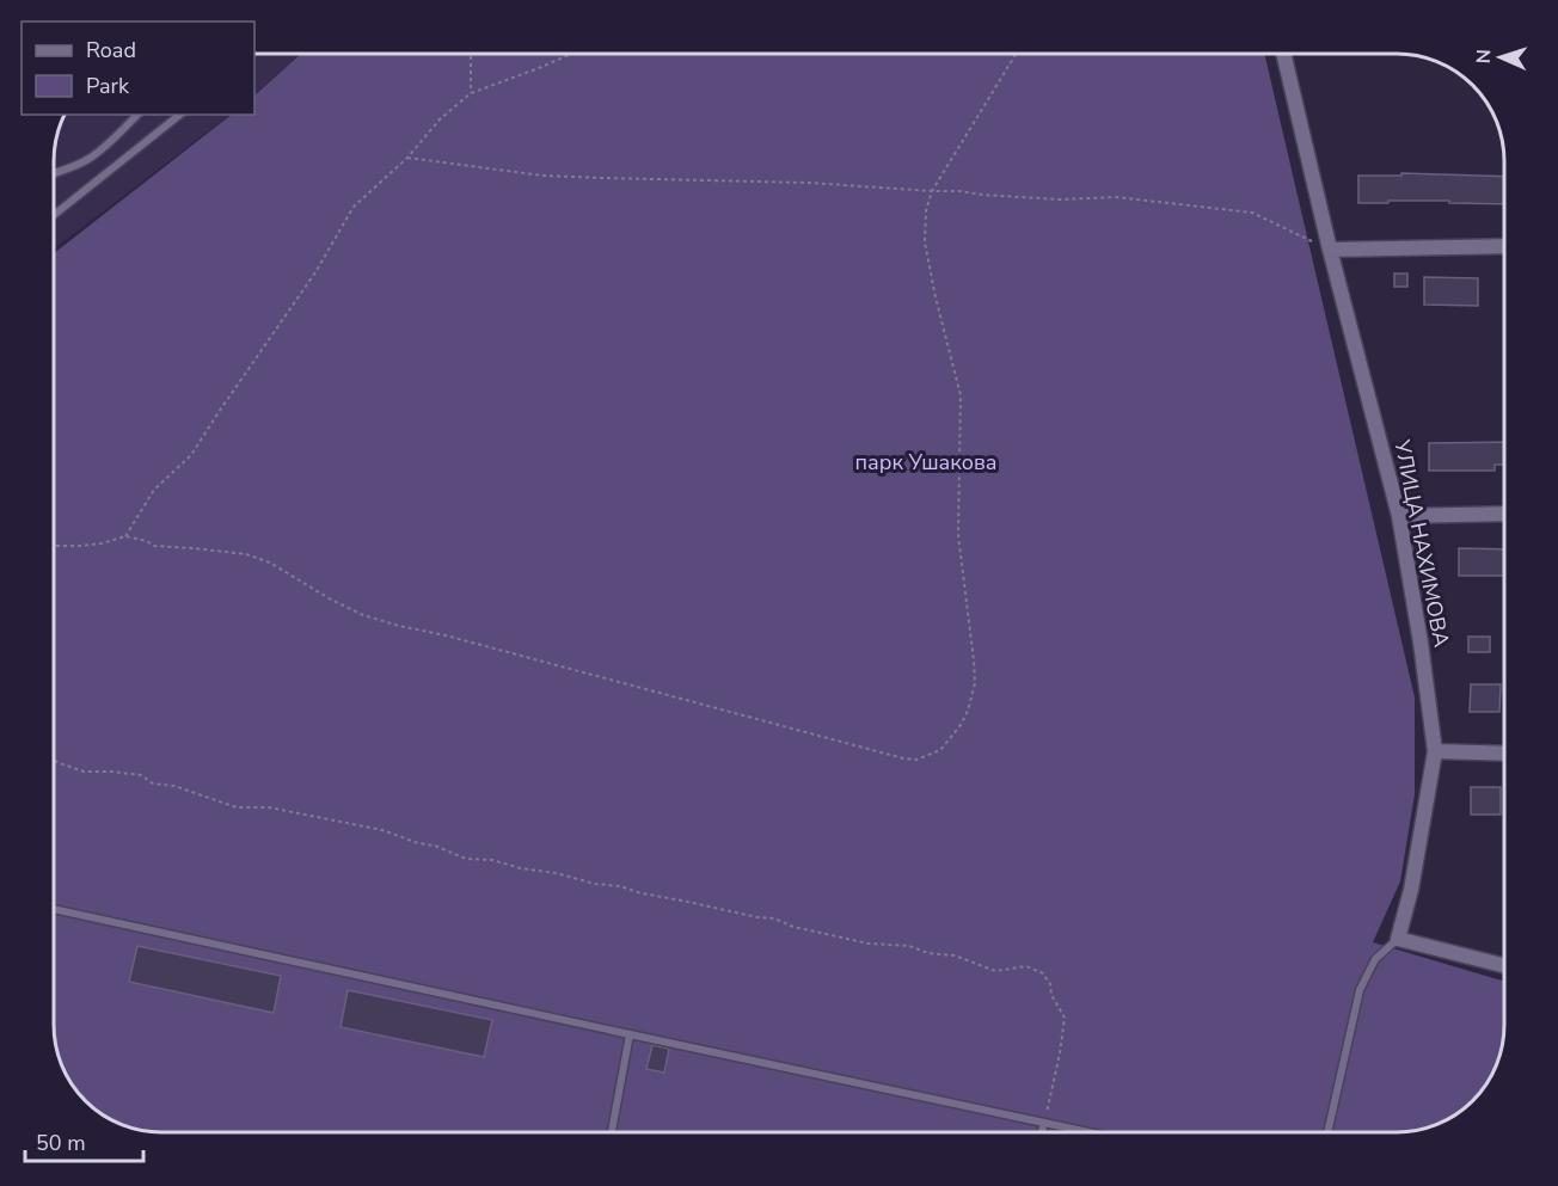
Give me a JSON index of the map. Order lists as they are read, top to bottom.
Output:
{
  "streets": {
    "street": ["УЛИЦА НАХИМОВА"]
  },
  "parks": ["парк Ушакова"],
  "legend": ["Road", "Park"],
  "scale_bar": "50 m",
  "north": "left"
}
